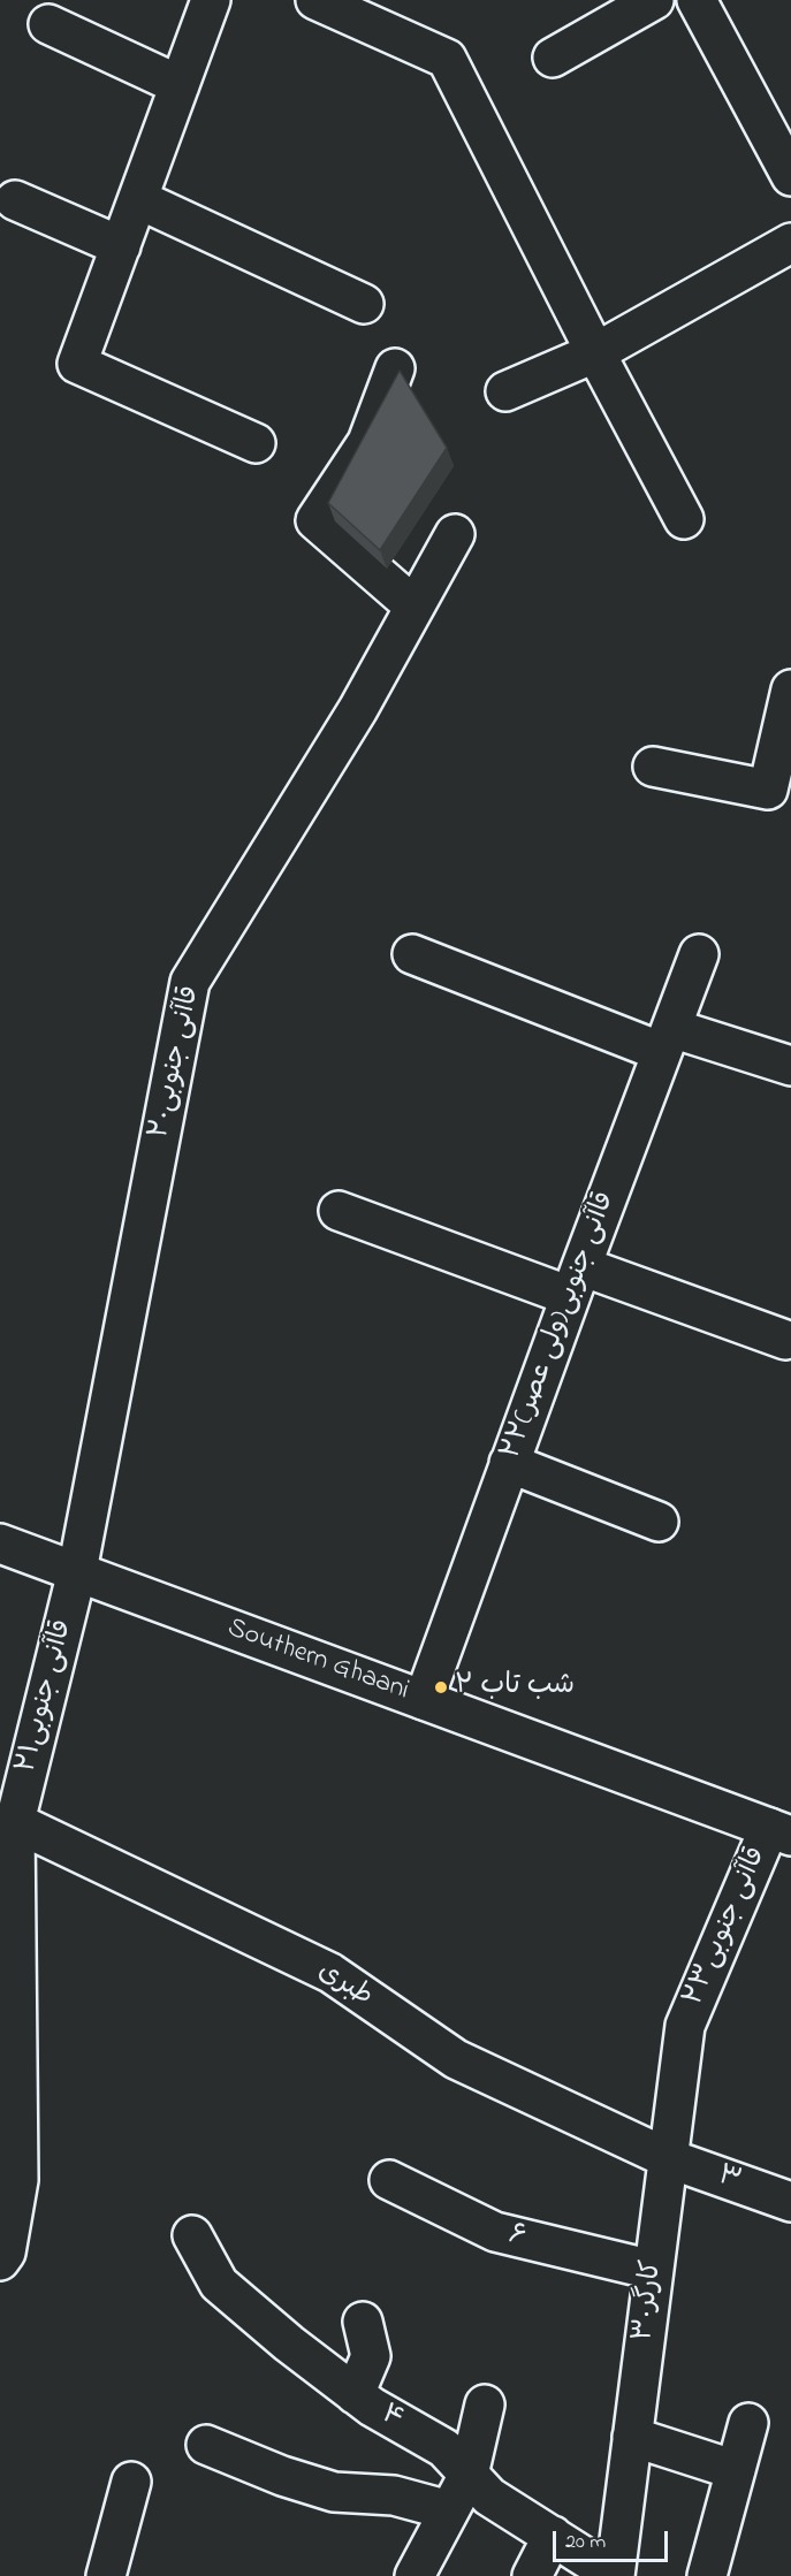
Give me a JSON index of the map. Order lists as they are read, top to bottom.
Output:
{
  "streets": {
    "street": [
      "۲۰قاآنی جنوبی",
      "۲۲قاآنی جنوبی(ولی عصر)",
      "Southern Ghaani",
      "قاآنی جنوبی۲۱",
      "قاآنی جنوبی۲۳",
      "طبری",
      "۳",
      "۶",
      "کارگر۳۰",
      "۴"
    ]
  },
  "crossings": [
    ["۲۰قاآنی جنوبی", "Southern Ghaani"],
    ["۲۰قاآنی جنوبی", "قاآنی جنوبی۲۱"],
    ["۲۲قاآنی جنوبی(ولی عصر)", "Southern Ghaani"],
    ["Southern Ghaani", "قاآنی جنوبی۲۱"],
    ["Southern Ghaani", "قاآنی جنوبی۲۳"],
    ["قاآنی جنوبی۲۱", "طبری"],
    ["قاآنی جنوبی۲۳", "کارگر۳۰"],
    ["طبری", "۳"],
    ["طبری", "کارگر۳۰"],
    ["۳", "کارگر۳۰"],
    ["۶", "کارگر۳۰"],
    ["کارگر۳۰", "۴"]
  ],
  "places": ["شب تاب ۲"],
  "scale_bar": "20 m"
}
